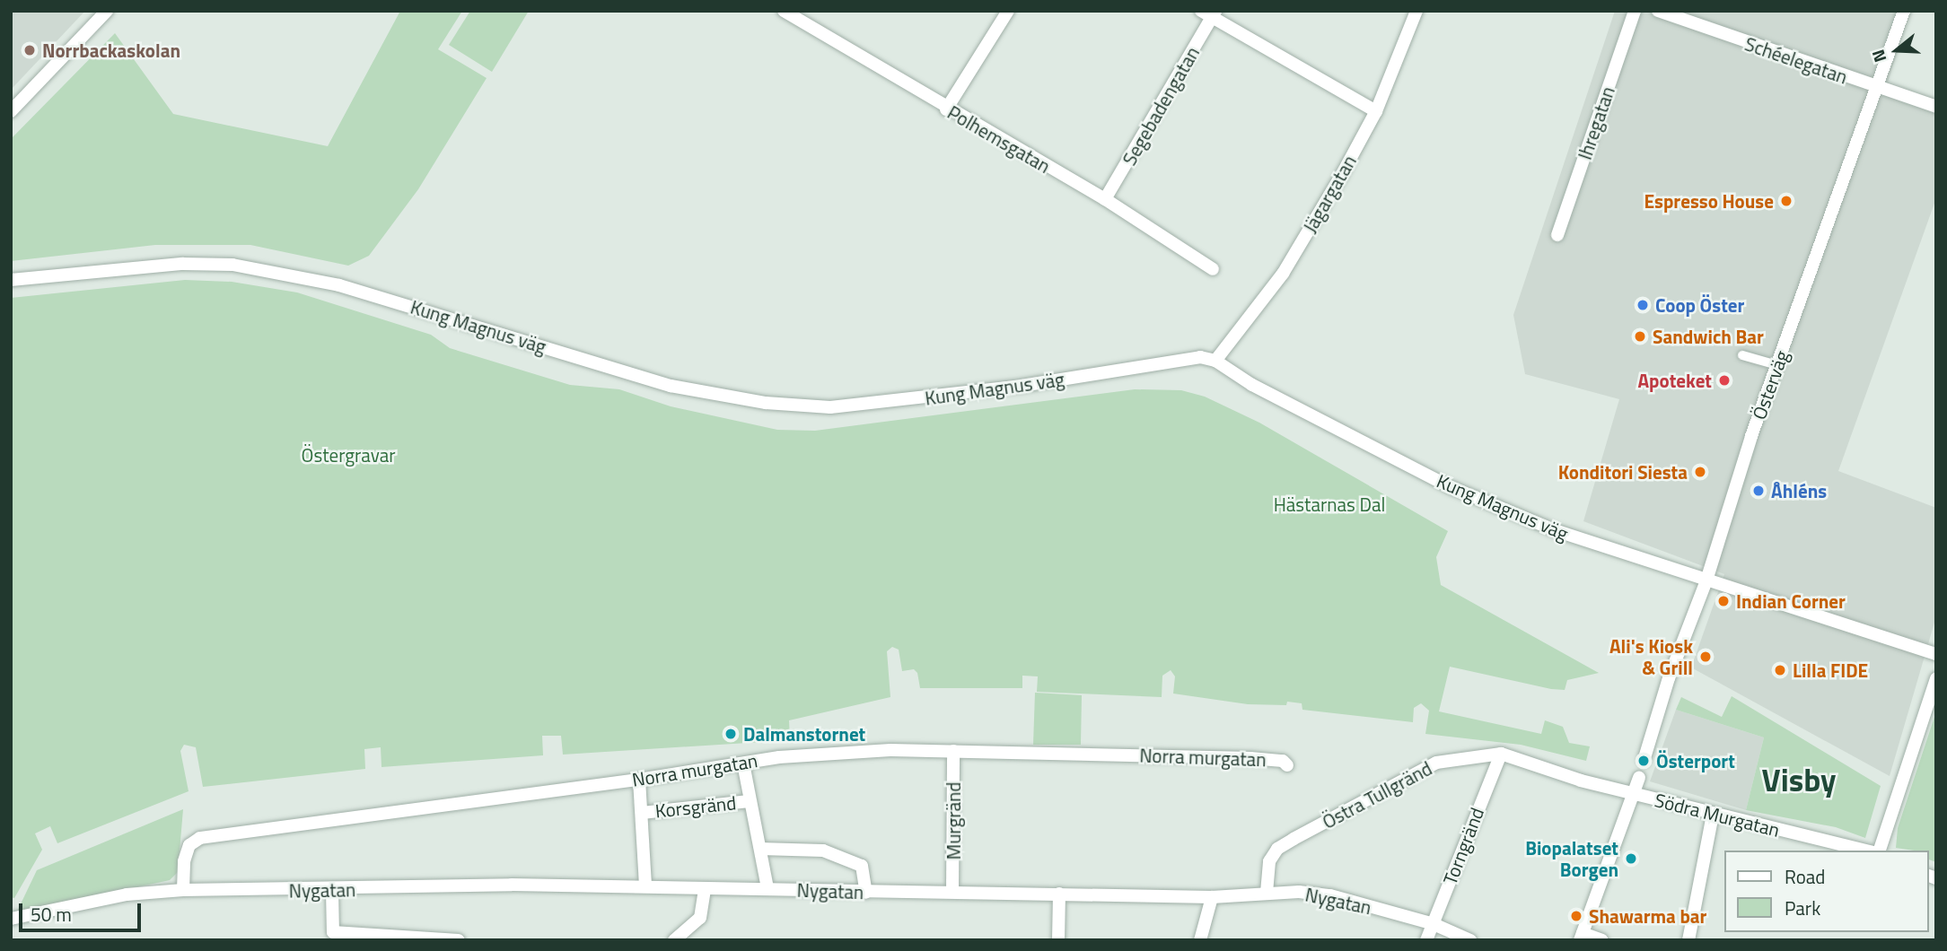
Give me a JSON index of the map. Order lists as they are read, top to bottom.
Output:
{
  "streets": {
    "street": [
      "Schéelegatan",
      "Segebadengatan",
      "Ihregatan",
      "Polhemsgatan",
      "Jägargatan",
      "Kung Magnus väg",
      "Österväg",
      "Norra murgatan",
      "Östra Tullgränd",
      "Korsgränd",
      "Södra Murgatan",
      "Murgränd",
      "Torngränd",
      "Nygatan"
    ]
  },
  "crossings": [
    ["Schéelegatan", "Österväg"],
    ["Segebadengatan", "Polhemsgatan"],
    ["Jägargatan", "Kung Magnus väg"],
    ["Kung Magnus väg", "Österväg"],
    ["Norra murgatan", "Murgränd"],
    ["Norra murgatan", "Nygatan"],
    ["Östra Tullgränd", "Södra Murgatan"],
    ["Östra Tullgränd", "Torngränd"],
    ["Östra Tullgränd", "Nygatan"],
    ["Murgränd", "Nygatan"],
    ["Torngränd", "Nygatan"]
  ],
  "districts": ["Visby"],
  "parks": ["Östergravar", "Hästarnas Dal"],
  "places": [
    "Norrbackaskolan",
    "Espresso House",
    "Coop Öster",
    "Sandwich Bar",
    "Apoteket",
    "Konditori Siesta",
    "Åhléns",
    "Indian Corner",
    "Ali's Kiosk & Grill",
    "Lilla FIDE",
    "Dalmanstornet",
    "Österport",
    "Biopalatset Borgen",
    "Shawarma bar"
  ],
  "legend": ["Road", "Park"],
  "scale_bar": "50 m",
  "north": "left"
}
